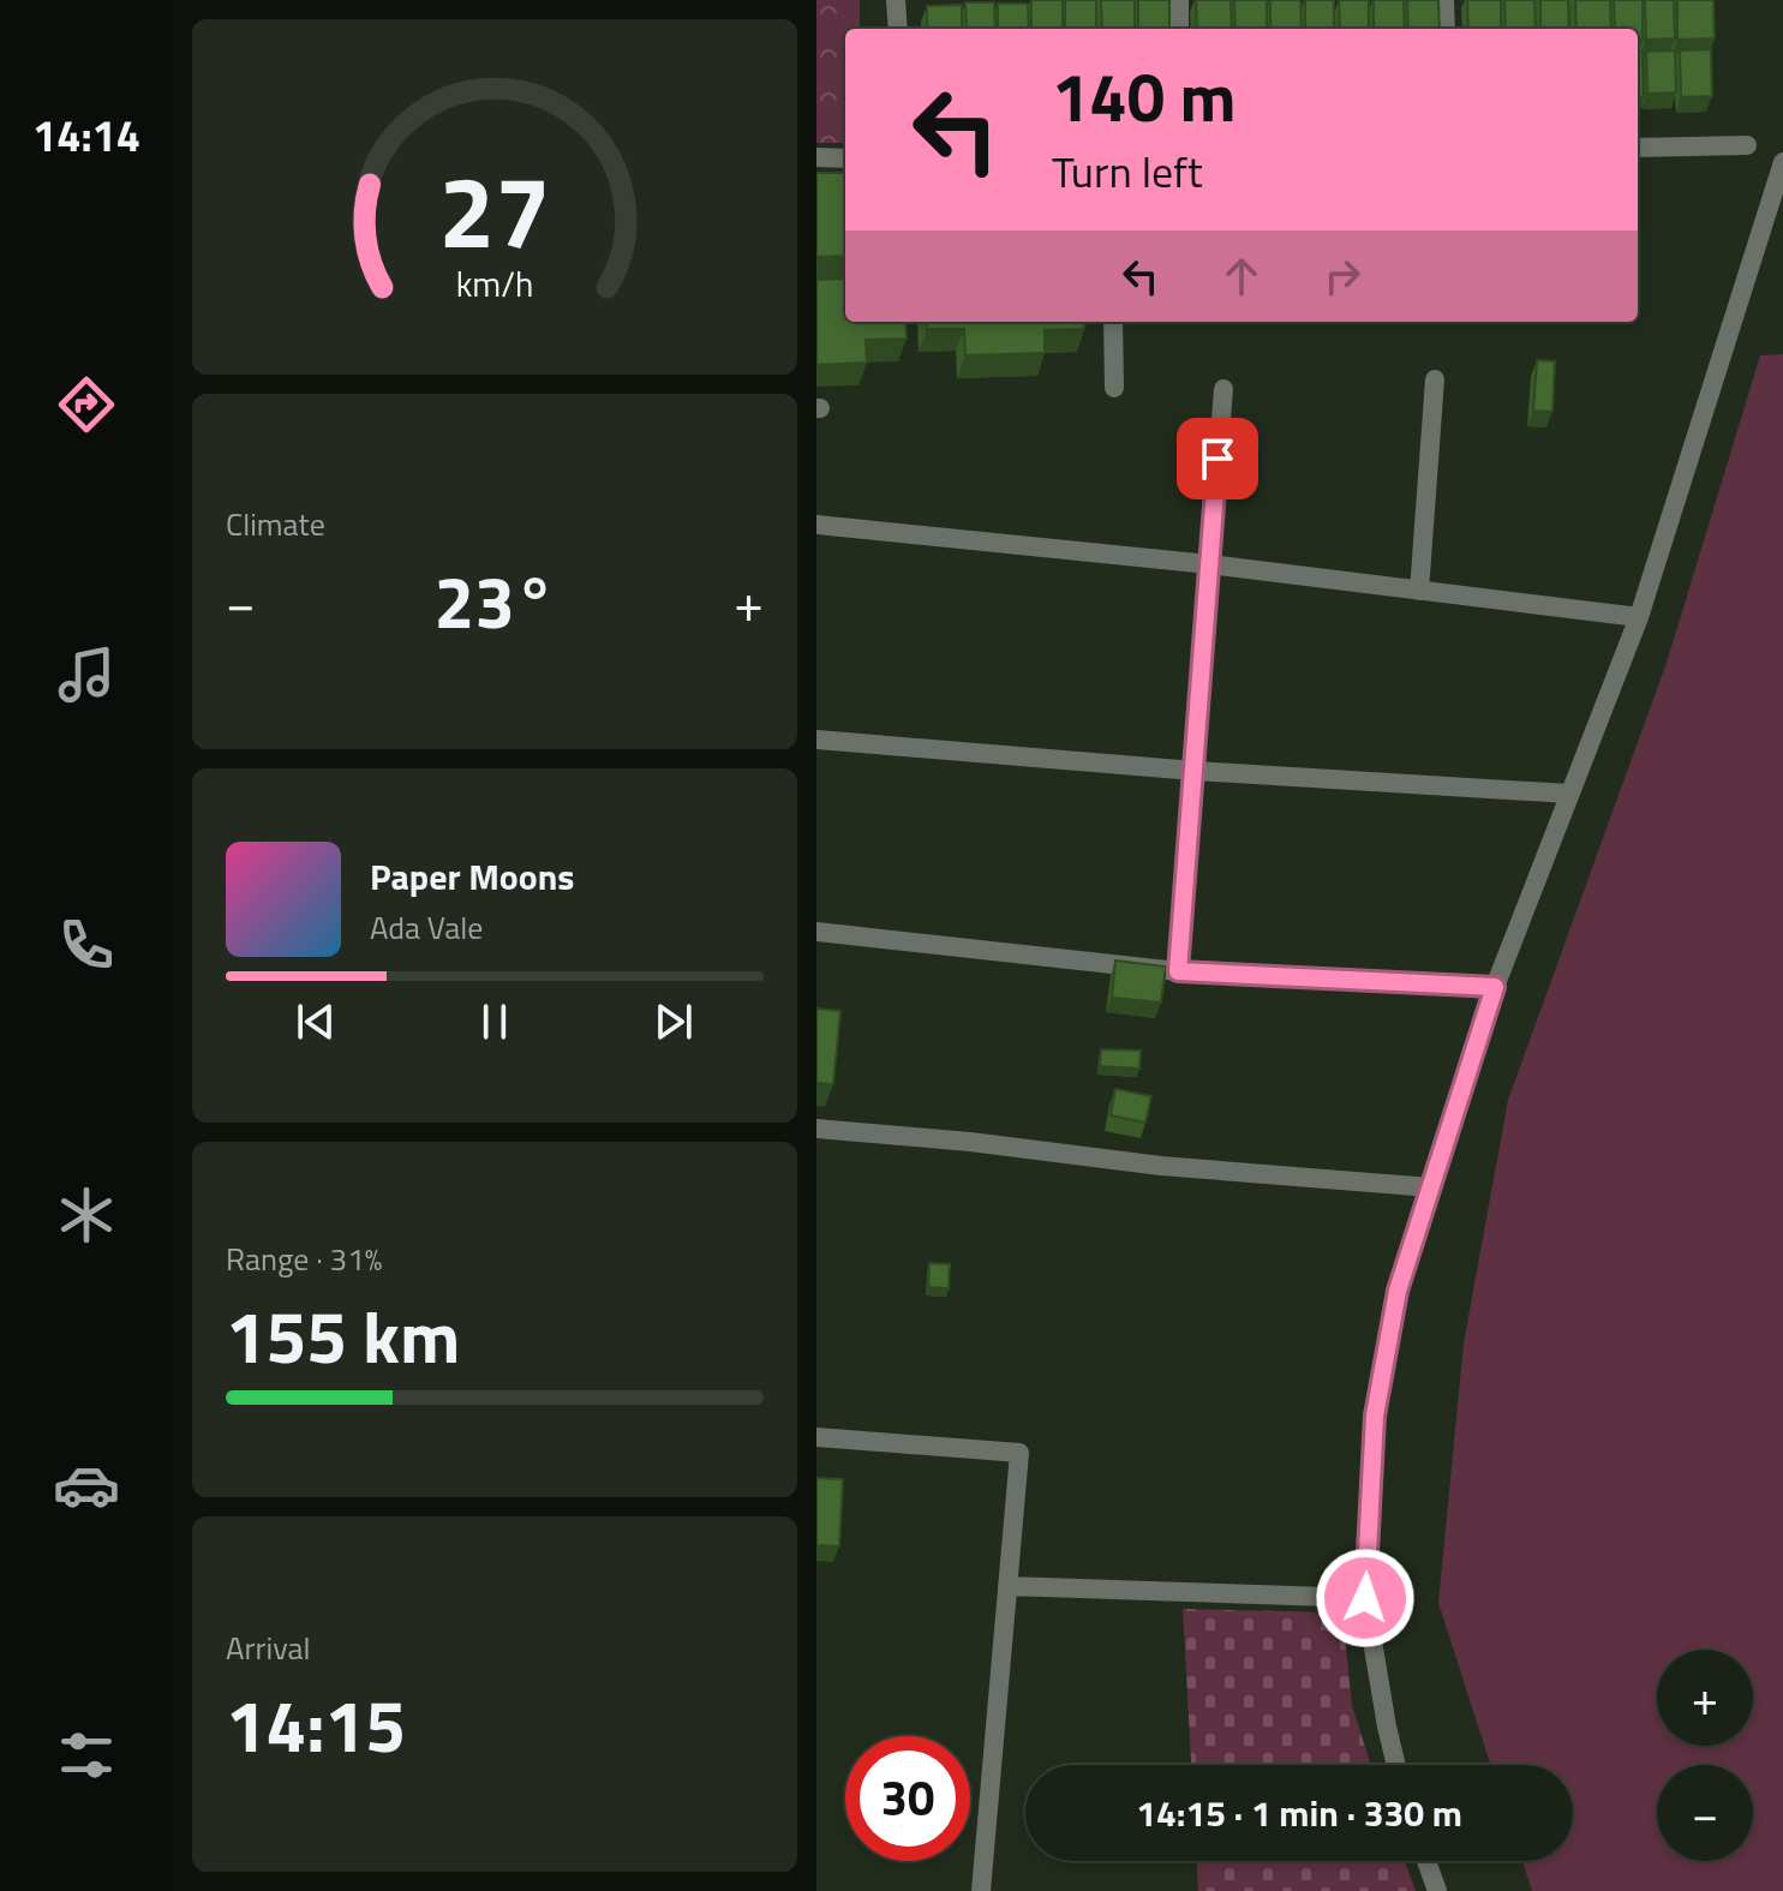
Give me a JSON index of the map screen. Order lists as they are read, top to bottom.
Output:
{
  "page": {
    "tabs": "14:14",
    "turn": ["140 m", "Turn left"],
    "tile": [
      "Climate",
      ["Range · 31%", "155 km"],
      ["Arrival", "14:15"]
    ],
    "heat": ["−", "23°", "+"],
    "song": ["Paper Moons", "Ada Vale"],
    "map_buttons": ["+", "−"],
    "limit": "30",
    "trip": "14:15 · 1 min · 330 m",
    "gauge": ["27", "km/h"]
  }
}
